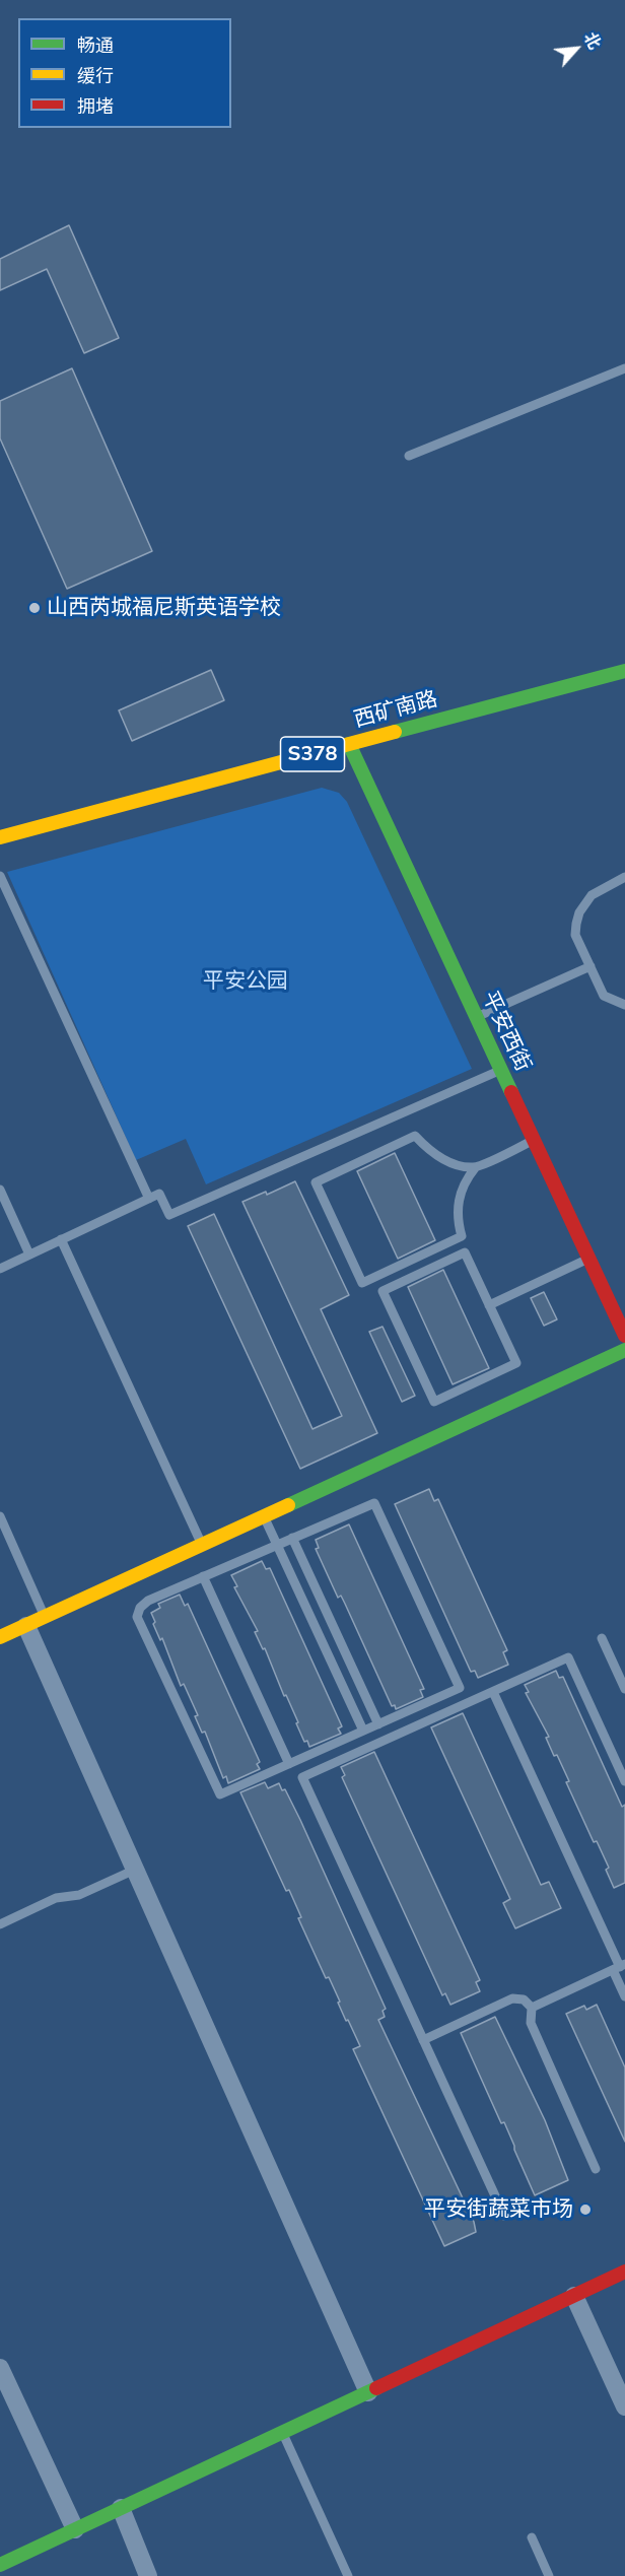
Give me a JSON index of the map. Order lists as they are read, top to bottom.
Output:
{
  "streets": {
    "street": ["西矿南路", "S378", "平安西街"]
  },
  "crossings": [
    ["西矿南路", "平安西街"]
  ],
  "parks": ["平安公园"],
  "places": ["山西芮城福尼斯英语学校", "平安街蔬菜市场"],
  "legend": ["畅通", "缓行", "拥堵"],
  "north": "top right"
}
